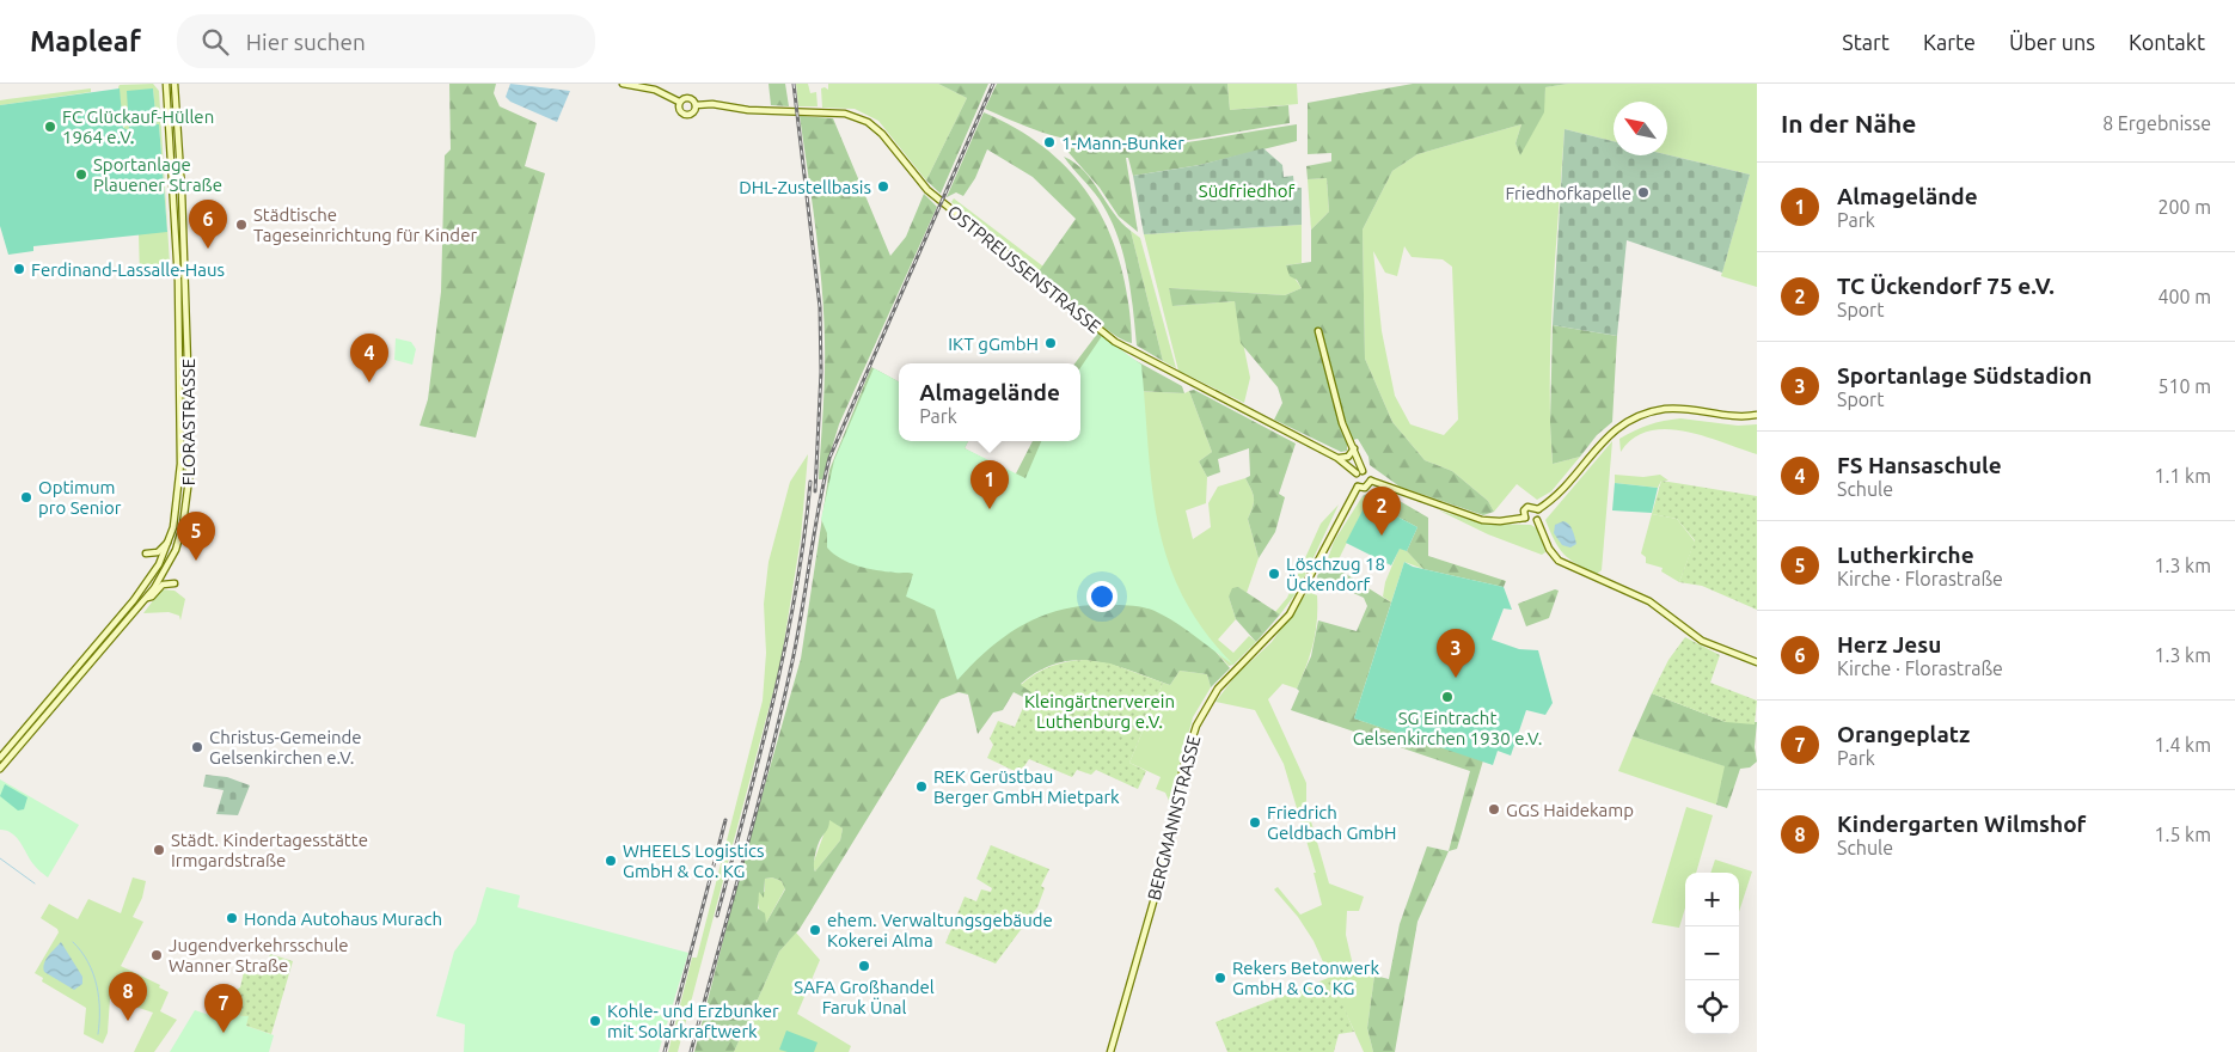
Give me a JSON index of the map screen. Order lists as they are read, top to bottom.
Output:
{
  "streets": {
    "street": ["OSTPREUSSENSTRASSE", "FLORASTRASSE", "BERGMANNSTRASSE"]
  },
  "crossings": [
    ["OSTPREUSSENSTRASSE", "BERGMANNSTRASSE"]
  ],
  "parks": ["Südfriedhof", "Kleingärtnerverein Luthenburg e.V."],
  "places": [
    "FC Glückauf-Hüllen 1964 e.V.",
    "1-Mann-Bunker",
    "Sportanlage Plauener Straße",
    "DHL-Zustellbasis",
    "Friedhofkapelle",
    "Städtische Tageseinrichtung für Kinder",
    "Ferdinand-Lassalle-Haus",
    "IKT gGmbH",
    "Optimum pro Senior",
    "Löschzug 18 Ückendorf",
    "SG Eintracht Gelsenkirchen 1930 e.V.",
    "Christus-Gemeinde Gelsenkirchen e.V.",
    "REK Gerüstbau Berger GmbH Mietpark",
    "GGS Haidekamp",
    "Friedrich Geldbach GmbH",
    "Städt. Kindertagesstätte Irmgardstraße",
    "WHEELS Logistics GmbH & Co. KG",
    "Honda Autohaus Murach",
    "ehem. Verwaltungsgebäude Kokerei Alma",
    "Jugendverkehrsschule Wanner Straße",
    "SAFA Großhandel Faruk Ünal",
    "Rekers Betonwerk GmbH & Co. KG",
    "Kohle- und Erzbunker mit Solarkraftwerk"
  ],
  "north": "top left",
  "page": {
    "header": "Mapleaf",
    "search": "Hier suchen",
    "nav": [
      "Start",
      "Karte",
      "Über uns",
      "Kontakt"
    ],
    "heading": ["In der Nähe", "8 Ergebnisse"],
    "list": [
      {
        "mark": "1",
        "name": "Almagelände",
        "note": "Park",
        "value": "200 m"
      },
      {
        "mark": "2",
        "name": "TC Ückendorf 75 e.V.",
        "note": "Sport",
        "value": "400 m"
      },
      {
        "mark": "3",
        "name": "Sportanlage Südstadion",
        "note": "Sport",
        "value": "510 m"
      },
      {
        "mark": "4",
        "name": "FS Hansaschule",
        "note": "Schule",
        "value": "1.1 km"
      },
      {
        "mark": "5",
        "name": "Lutherkirche",
        "note": "Kirche · Florastraße",
        "value": "1.3 km"
      },
      {
        "mark": "6",
        "name": "Herz Jesu",
        "note": "Kirche · Florastraße",
        "value": "1.3 km"
      },
      {
        "mark": "7",
        "name": "Orangeplatz",
        "note": "Park",
        "value": "1.4 km"
      },
      {
        "mark": "8",
        "name": "Kindergarten Wilmshof",
        "note": "Schule",
        "value": "1.5 km"
      }
    ],
    "pins": [
      "6",
      "4",
      "1",
      "2",
      "5",
      "3",
      "8",
      "7"
    ],
    "popup": ["Almagelände", "Park"],
    "map_buttons": ["+", "−"]
  }
}
